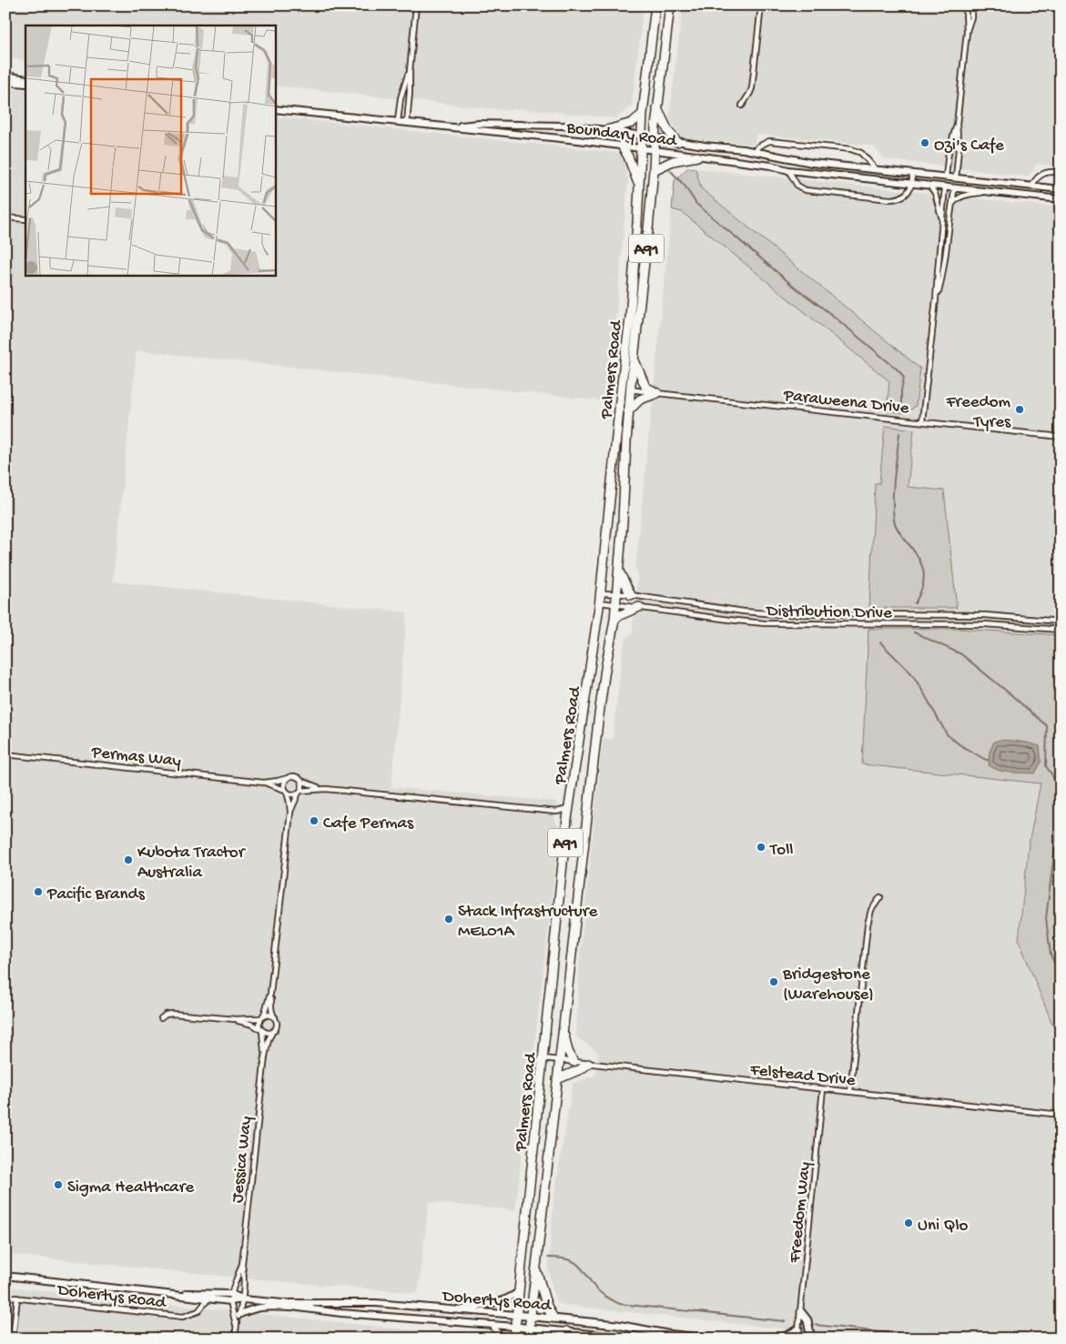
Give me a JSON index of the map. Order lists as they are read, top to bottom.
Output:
{
  "streets": {
    "highway": ["A91", "Palmers Road"],
    "main road": ["Boundary Road", "Dohertys Road"],
    "street": [
      "Paraweena Drive",
      "Distribution Drive",
      "Permas Way",
      "Felstead Drive",
      "Jessica Way",
      "Freedom Way"
    ]
  },
  "crossings": [
    ["Boundary Road", "A91"],
    ["Boundary Road", "Palmers Road"],
    ["A91", "Palmers Road"],
    ["Palmers Road", "Paraweena Drive"],
    ["Palmers Road", "Distribution Drive"],
    ["Palmers Road", "Felstead Drive"],
    ["Palmers Road", "Dohertys Road"],
    ["Felstead Drive", "Freedom Way"],
    ["Jessica Way", "Dohertys Road"]
  ],
  "places": [
    "Ozi's Cafe",
    "Freedom Tyres",
    "Cafe Permas",
    "Toll",
    "Kubota Tractor Australia",
    "Pacific Brands",
    "Stack Infrastructure MEL01A",
    "Bridgestone (Warehouse)",
    "Sigma Healthcare",
    "Uni Qlo"
  ]
}
